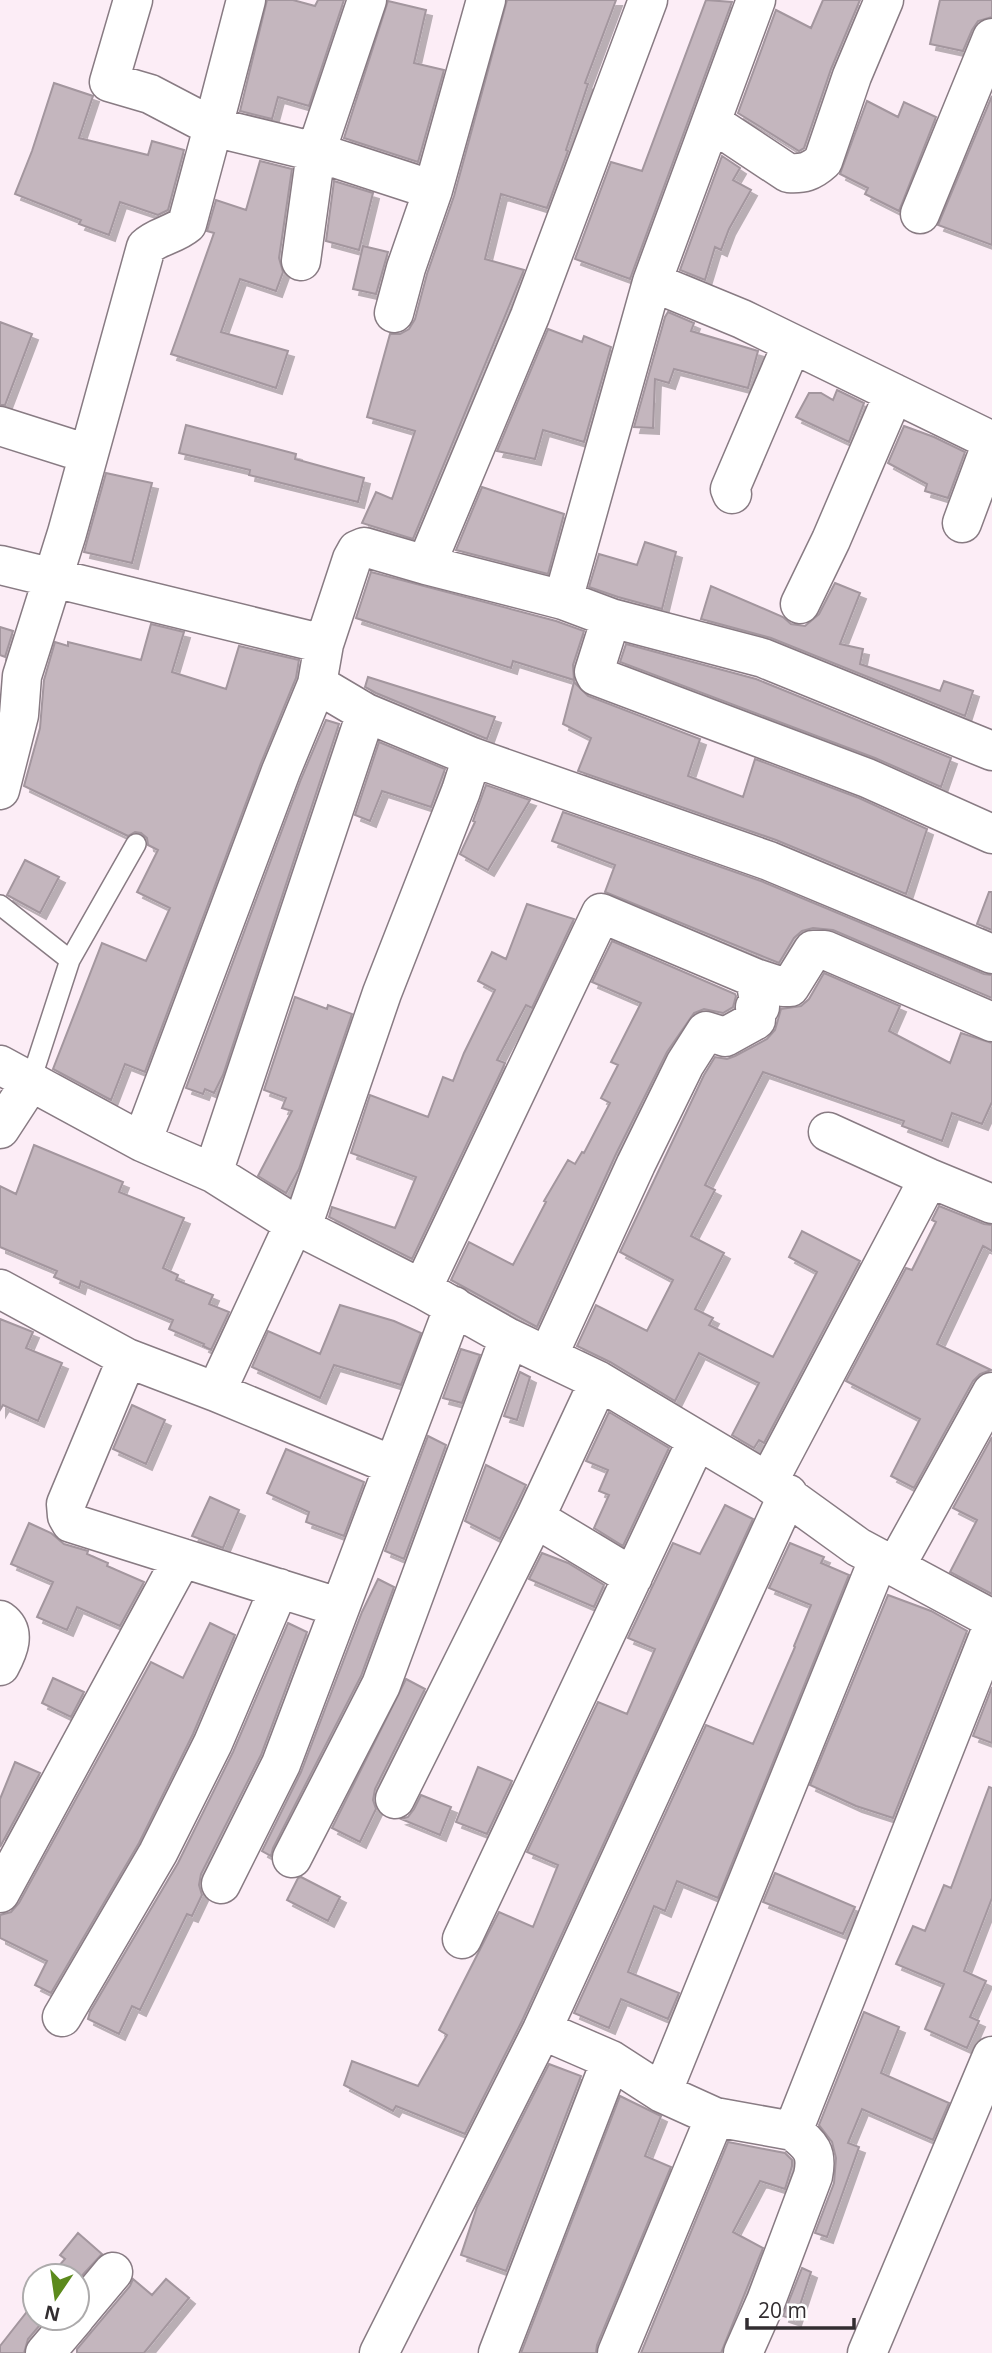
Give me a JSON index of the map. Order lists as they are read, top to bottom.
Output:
{
  "scale_bar": "20 m",
  "north": "bottom"
}
